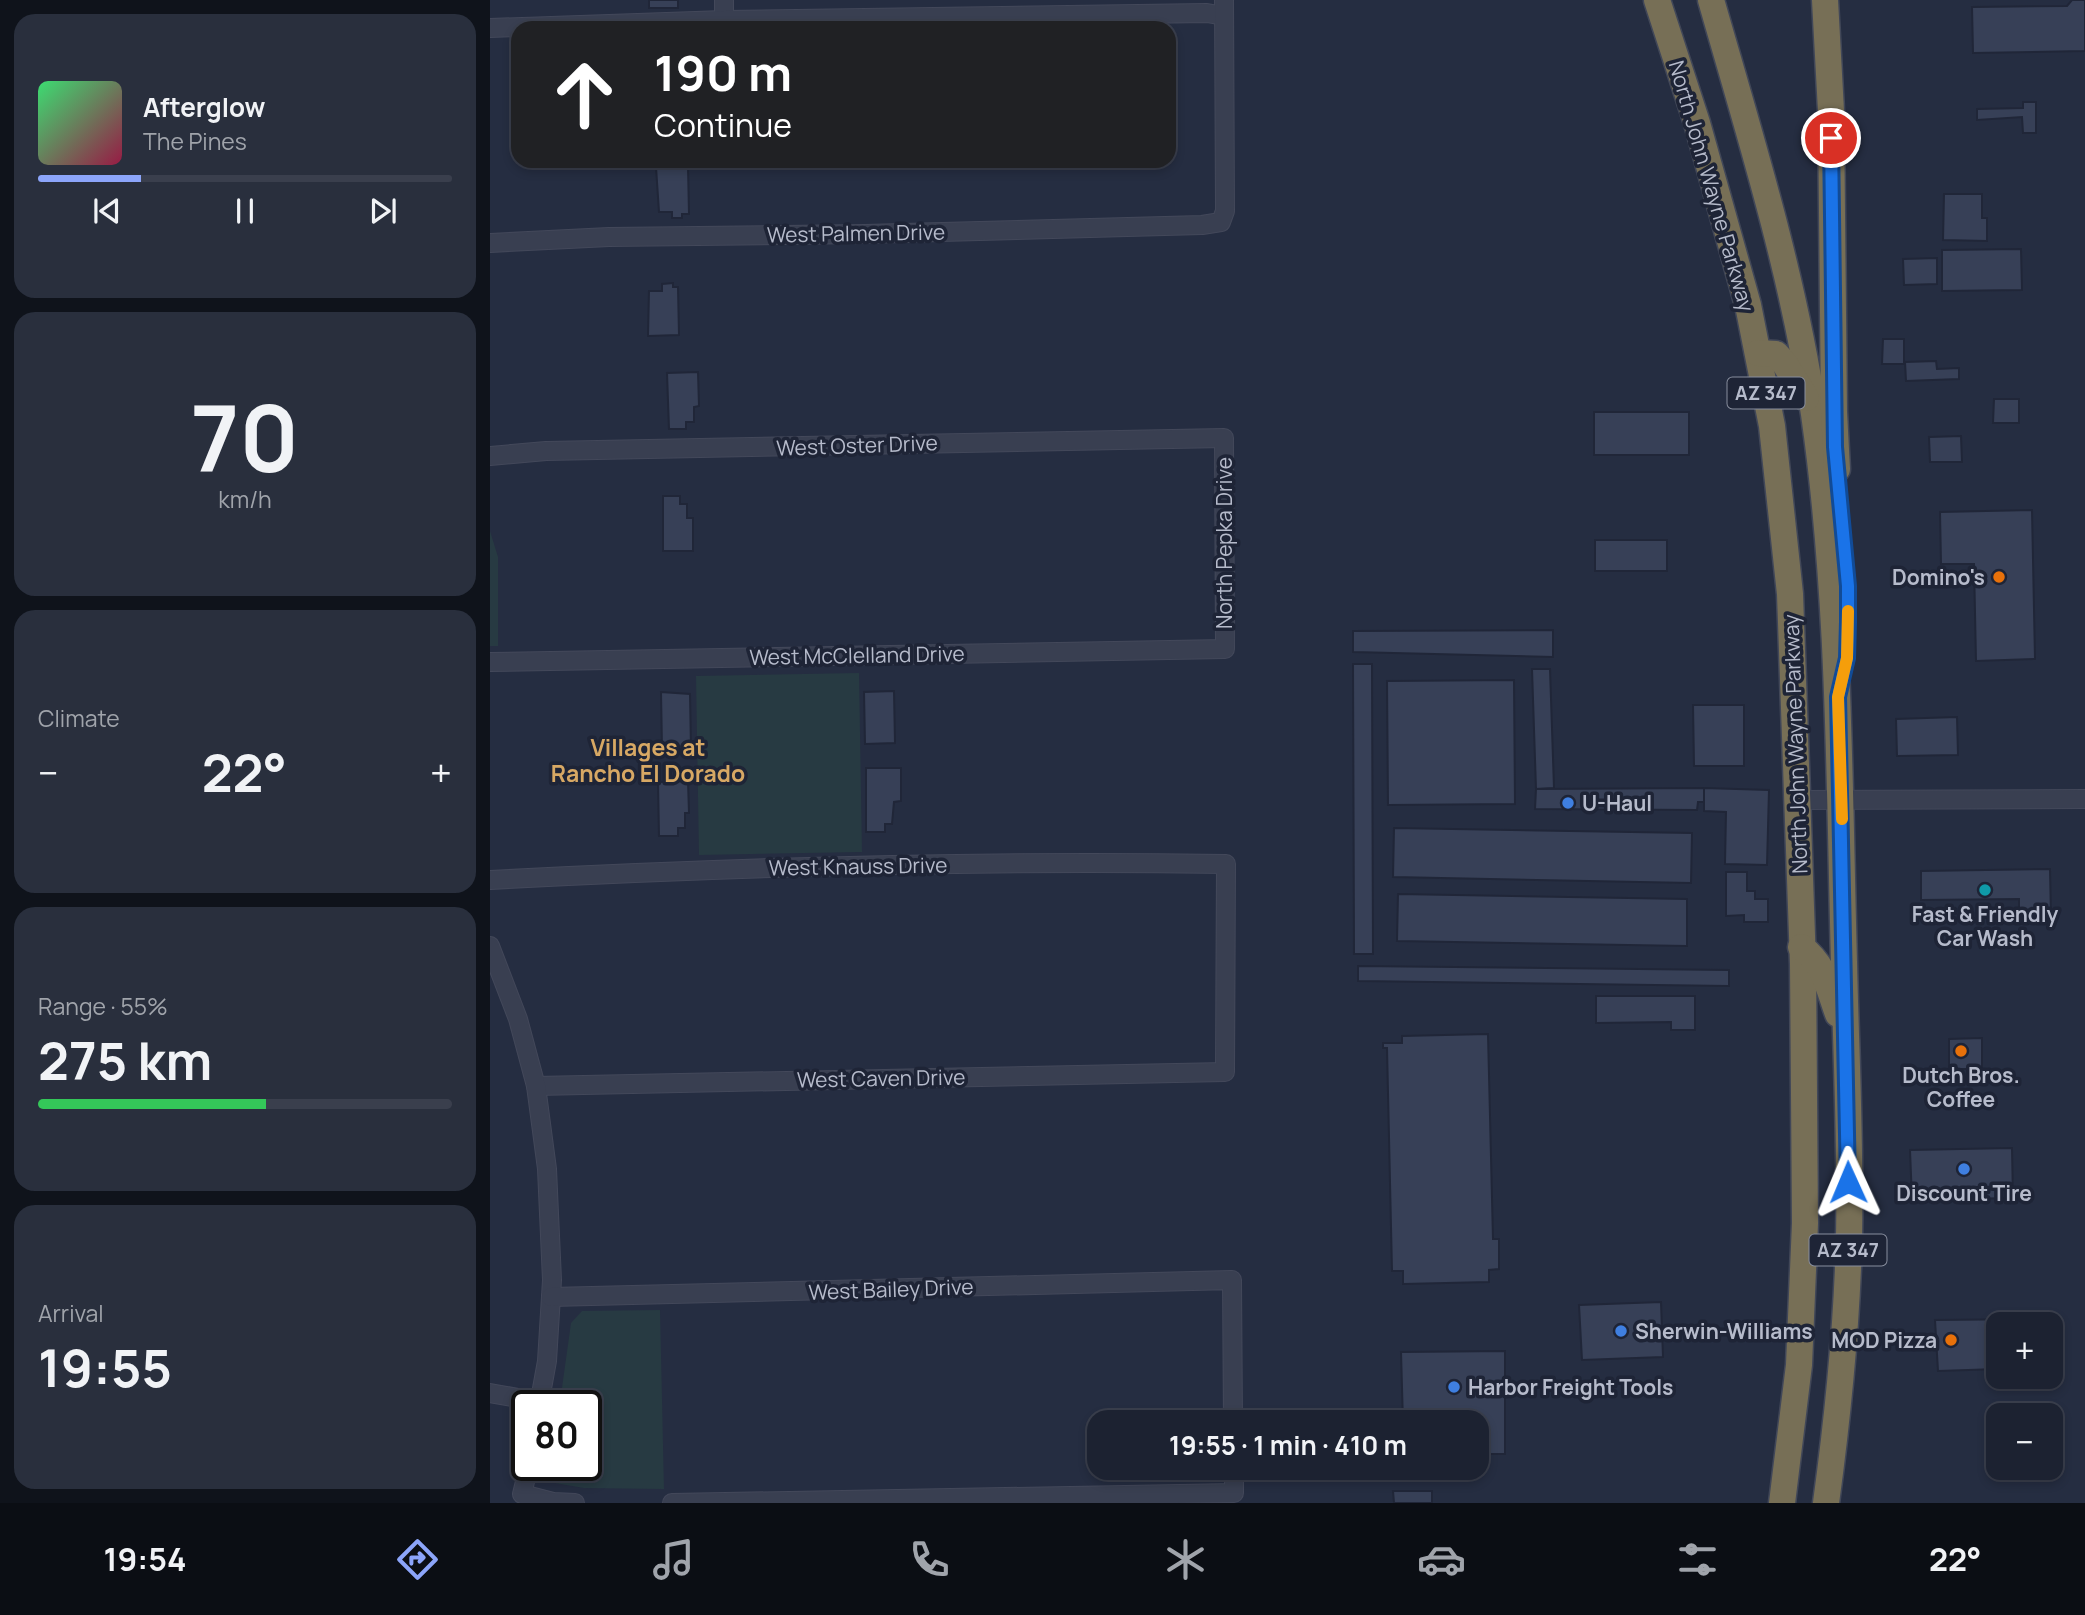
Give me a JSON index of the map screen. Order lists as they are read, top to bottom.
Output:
{
  "streets": {
    "highway": ["North John Wayne Parkway", "AZ 347"],
    "street": [
      "West Palmen Drive",
      "West Oster Drive",
      "North Pepka Drive",
      "West McClelland Drive",
      "West Knauss Drive",
      "West Caven Drive",
      "West Bailey Drive"
    ]
  },
  "crossings": [
    ["West Oster Drive", "North Pepka Drive"],
    ["North Pepka Drive", "West McClelland Drive"],
    ["West Knauss Drive", "West Caven Drive"]
  ],
  "districts": ["Villages at Rancho El Dorado"],
  "places": [
    "Domino's",
    "U-Haul",
    "Fast & Friendly Car Wash",
    "Dutch Bros. Coffee",
    "Discount Tire",
    "Sherwin-Williams",
    "MOD Pizza",
    "Harbor Freight Tools"
  ],
  "page": {
    "turn": ["190 m", "Continue"],
    "song": ["Afterglow", "The Pines"],
    "tile": [
      ["70", "km/h"],
      "Climate",
      ["Range · 55%", "275 km"],
      ["Arrival", "19:55"]
    ],
    "heat": ["−", "22°", "+"],
    "map_buttons": ["+", "−"],
    "limit": "80",
    "trip": "19:55 · 1 min · 410 m",
    "tabs": ["19:54", "22°"]
  }
}
